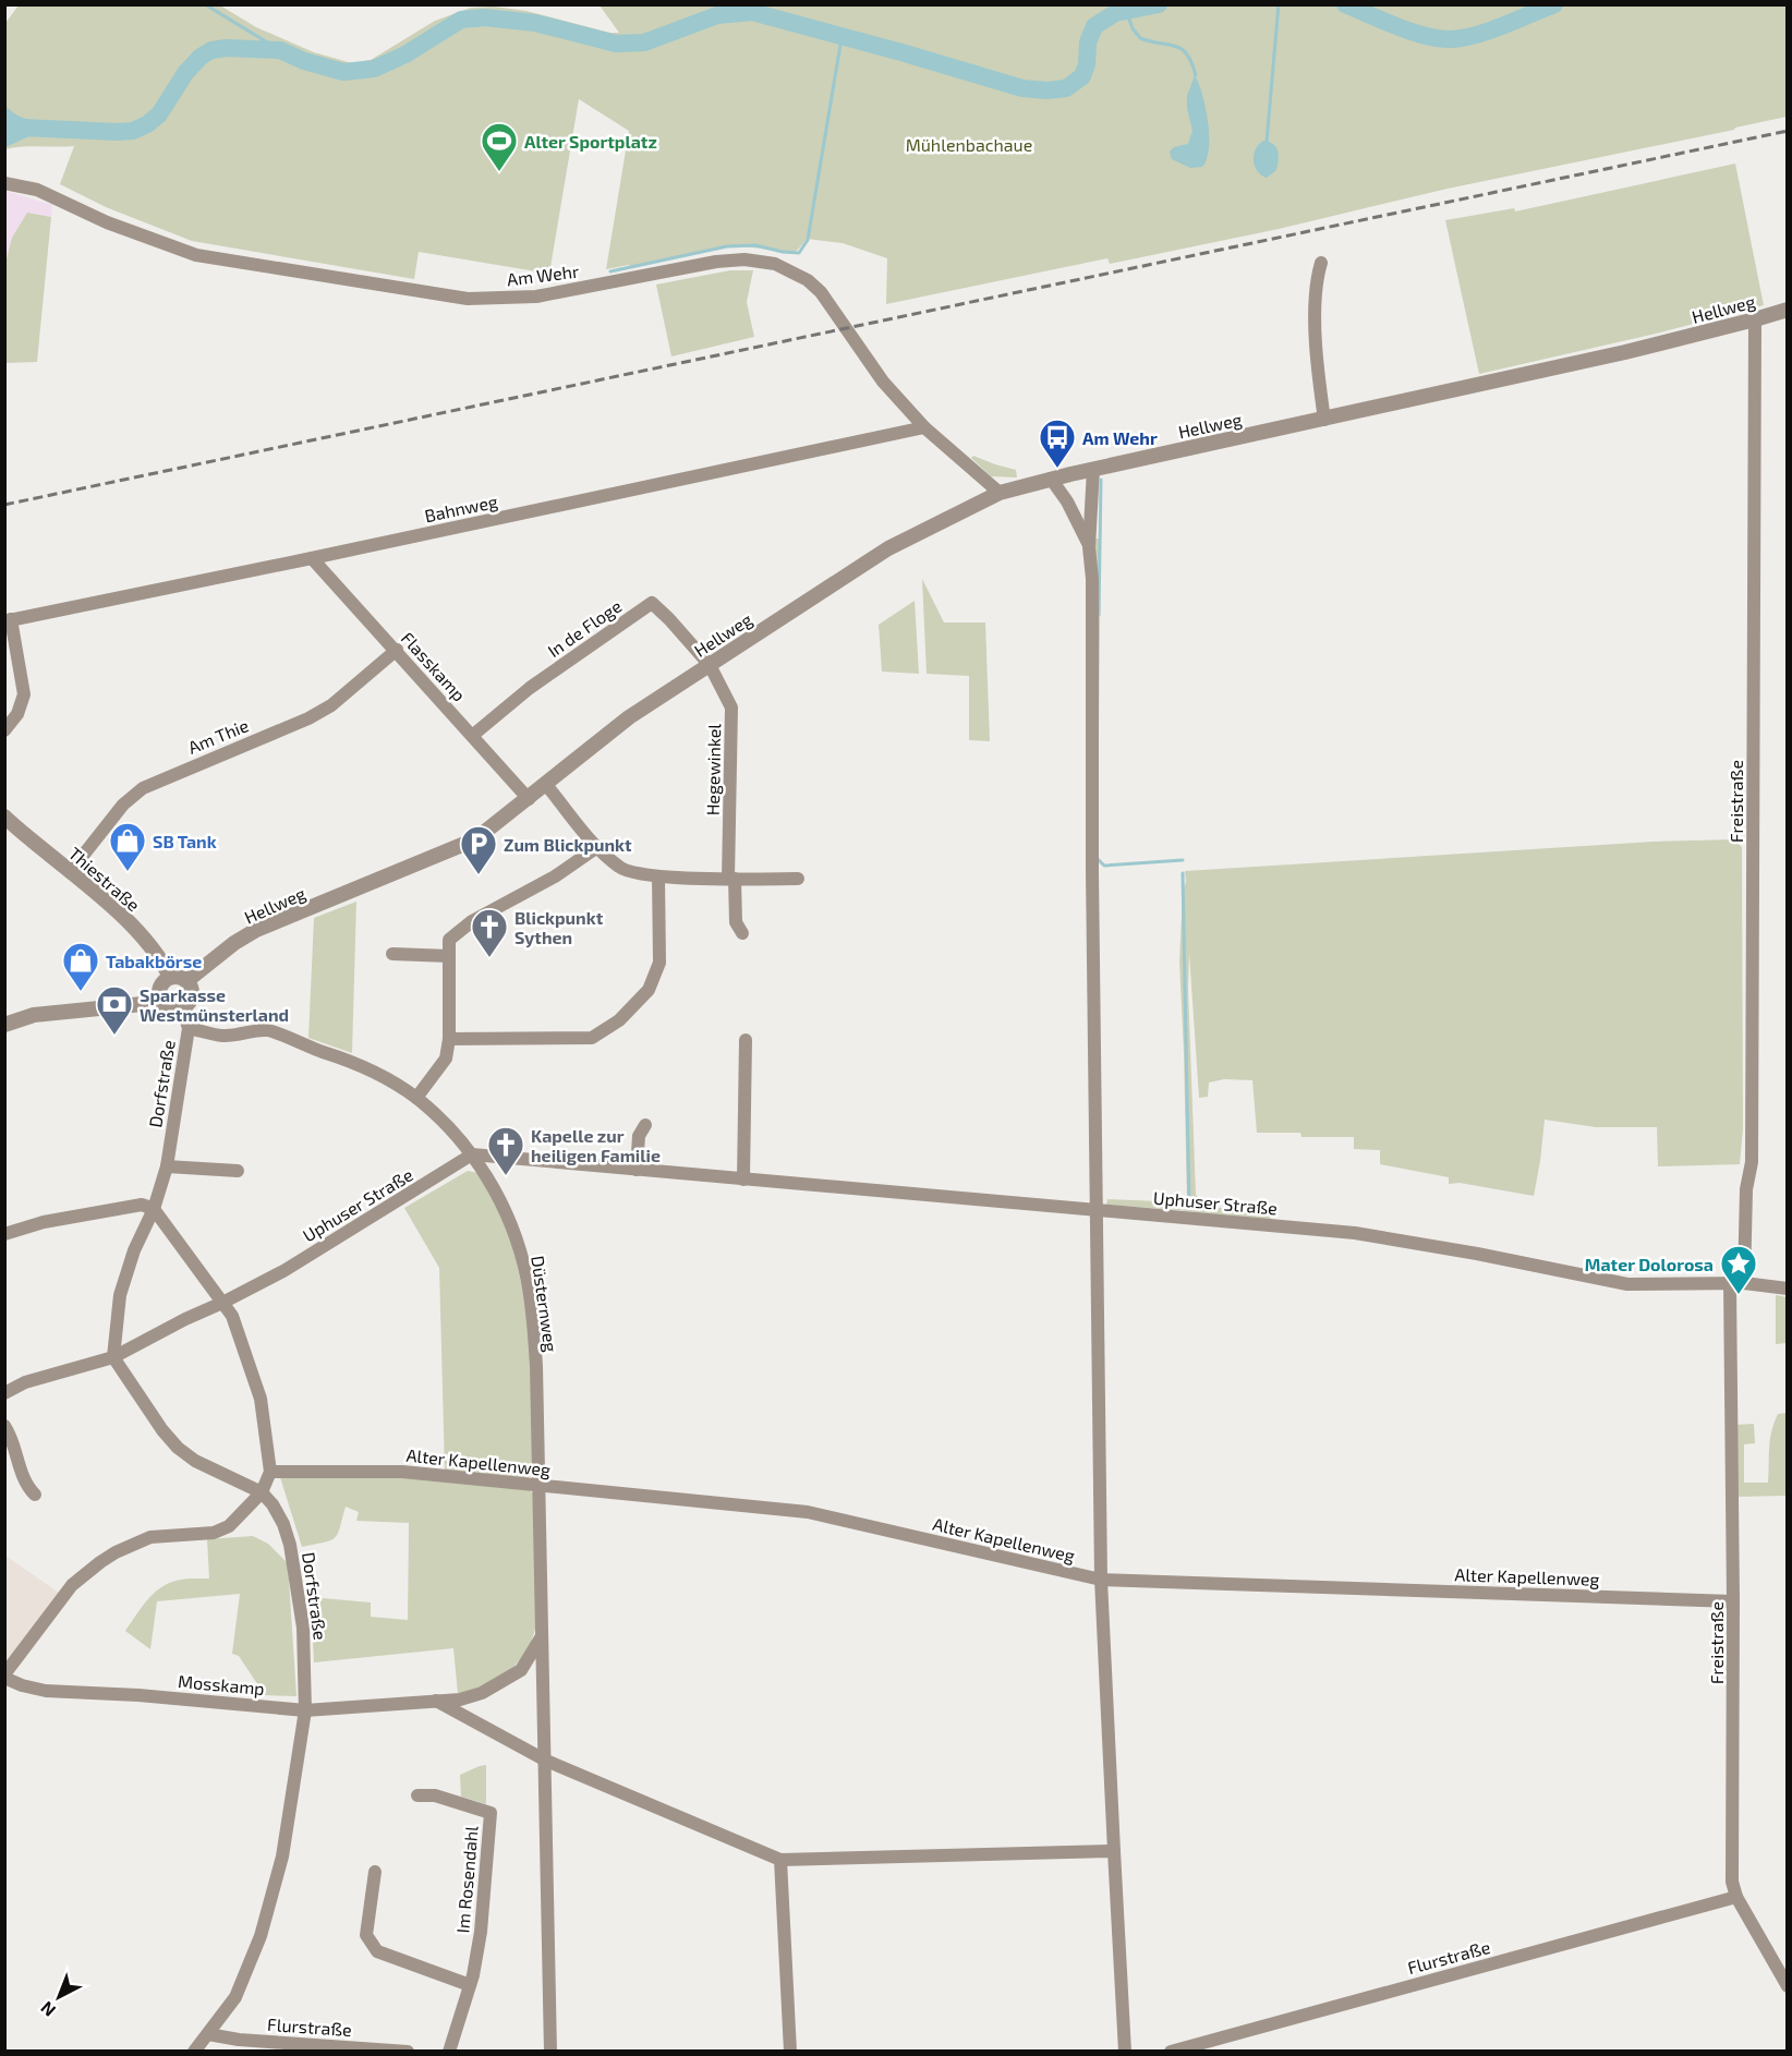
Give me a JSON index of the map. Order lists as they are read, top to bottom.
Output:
{
  "streets": {
    "street": [
      "Am Wehr",
      "Hellweg",
      "Bahnweg",
      "In de Floge",
      "Flasskamp",
      "Am Thie",
      "Hegewinkel",
      "Freistraße",
      "Thiestraße",
      "Dorfstraße",
      "Uphuser Straße",
      "Düsternweg",
      "Alter Kapellenweg",
      "Mosskamp",
      "Im Rosendahl",
      "Flurstraße"
    ]
  },
  "crossings": [
    ["Am Wehr", "Hellweg"],
    ["Am Wehr", "Bahnweg"],
    ["Hellweg", "In de Floge"],
    ["Hellweg", "Flasskamp"],
    ["Hellweg", "Hegewinkel"],
    ["Hellweg", "Freistraße"],
    ["Hellweg", "Thiestraße"],
    ["Hellweg", "Dorfstraße"],
    ["Bahnweg", "Flasskamp"],
    ["In de Floge", "Flasskamp"],
    ["In de Floge", "Hegewinkel"],
    ["Flasskamp", "Am Thie"],
    ["Am Thie", "Thiestraße"],
    ["Freistraße", "Uphuser Straße"],
    ["Freistraße", "Alter Kapellenweg"],
    ["Freistraße", "Flurstraße"],
    ["Thiestraße", "Dorfstraße"],
    ["Dorfstraße", "Uphuser Straße"],
    ["Dorfstraße", "Düsternweg"],
    ["Dorfstraße", "Mosskamp"],
    ["Dorfstraße", "Flurstraße"],
    ["Uphuser Straße", "Düsternweg"],
    ["Düsternweg", "Alter Kapellenweg"],
    ["Düsternweg", "Mosskamp"]
  ],
  "parks": ["Mühlenbachaue"],
  "places": {
    "sports": ["Alter Sportplatz"],
    "bus stop": ["Am Wehr"],
    "shop": ["SB Tank", "Tabakbörse"],
    "parking": ["Zum Blickpunkt"],
    "church": ["Blickpunkt Sythen", "Kapelle zur heiligen Familie"],
    "bank": ["Sparkasse Westmünsterland"],
    "place": ["Mater Dolorosa"]
  },
  "north": "bottom left"
}
